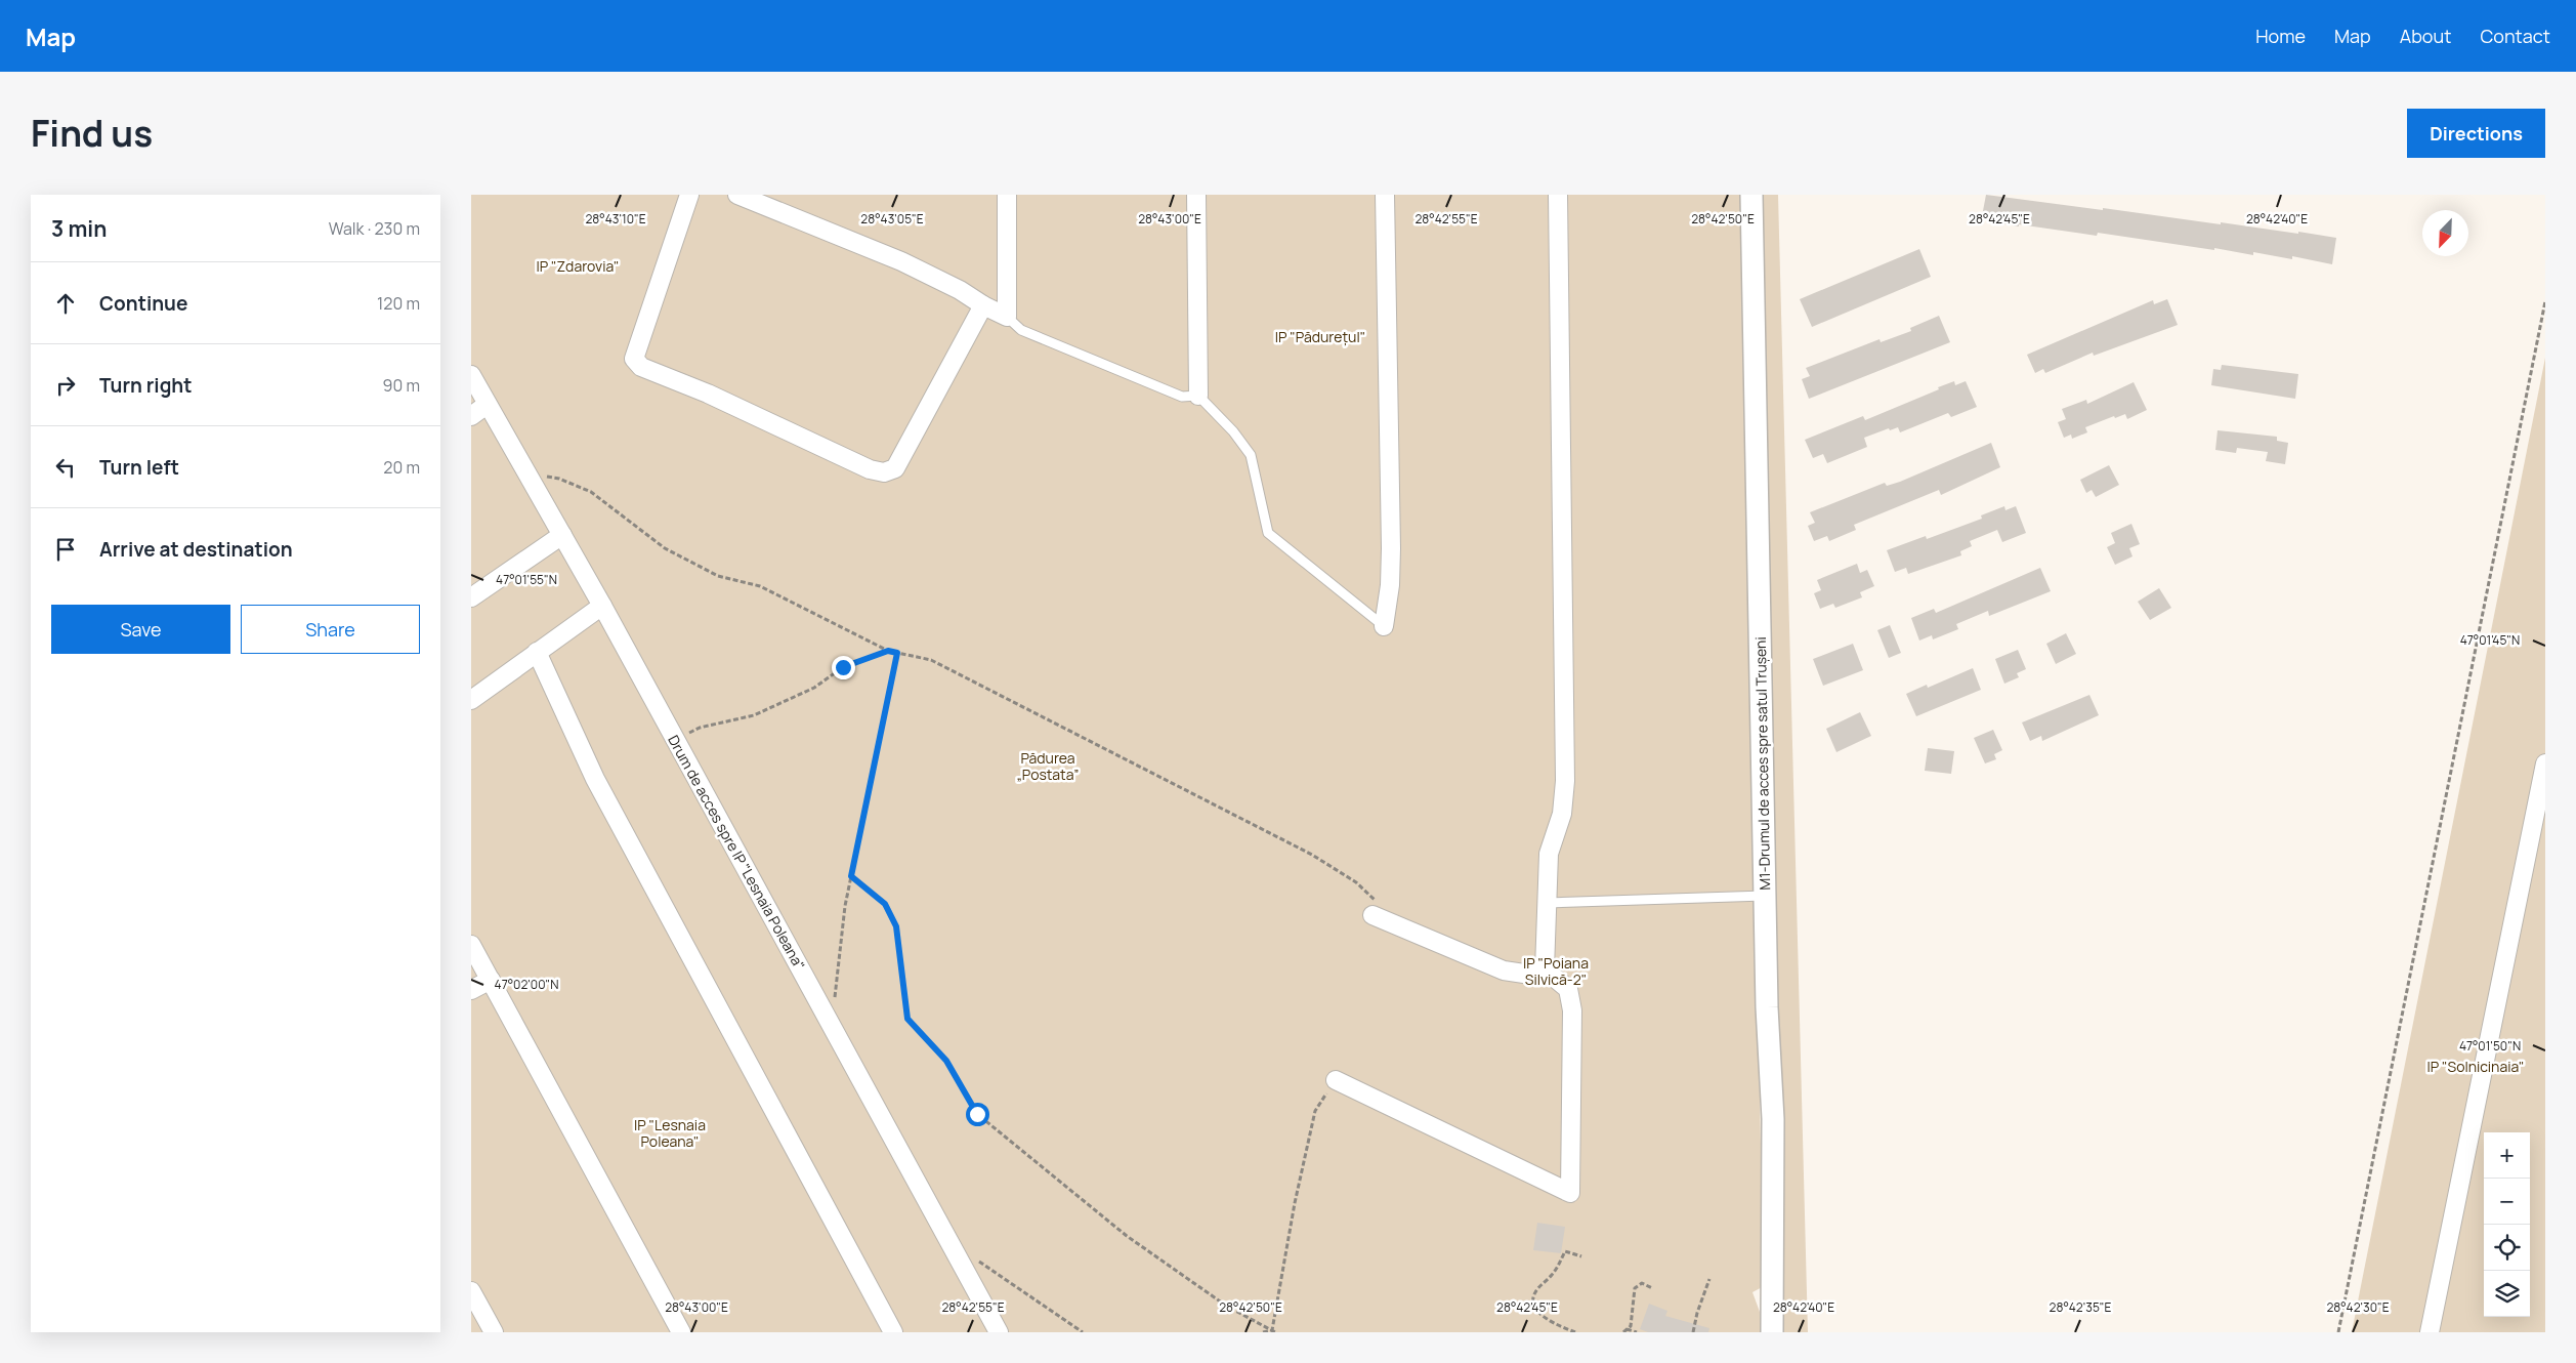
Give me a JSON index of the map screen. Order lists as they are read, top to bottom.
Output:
{
  "streets": {
    "street": ["M1-Drumul de acces spre satul Trușeni", "Drum de acces spre IP \"Lesnaia Poleana\""]
  },
  "parks": [
    "IP \"Zdarovia\"",
    "IP \"Pădurețul\"",
    "Pădurea „Postata”",
    "IP \"Poiana Silvică-2\"",
    "IP \"Solnicinaia\"",
    "IP \"Lesnaia Poleana\""
  ],
  "north": "bottom left",
  "page": {
    "header": "Map",
    "nav": [
      "Home",
      "Map",
      "About",
      "Contact"
    ],
    "title": "Find us",
    "buttons": [
      "Directions",
      ["Save", "Share"]
    ],
    "heading": ["3 min", "Walk · 230 m"],
    "list": [
      ["Continue", "120 m"],
      ["Turn right", "90 m"],
      ["Turn left", "20 m"],
      "Arrive at destination"
    ],
    "map_buttons": ["+", "−"]
  },
  "coordinates": [
    "28°43'10\"E",
    "28°43'00\"E",
    "28°42'55\"E",
    "28°42'50\"E",
    "28°42'45\"E",
    "28°42'40\"E",
    "28°43'05\"E",
    "47°01'55\"N",
    "47°01'45\"N",
    "47°02'00\"N",
    "47°01'50\"N",
    "28°42'35\"E",
    "28°42'30\"E"
  ]
}
